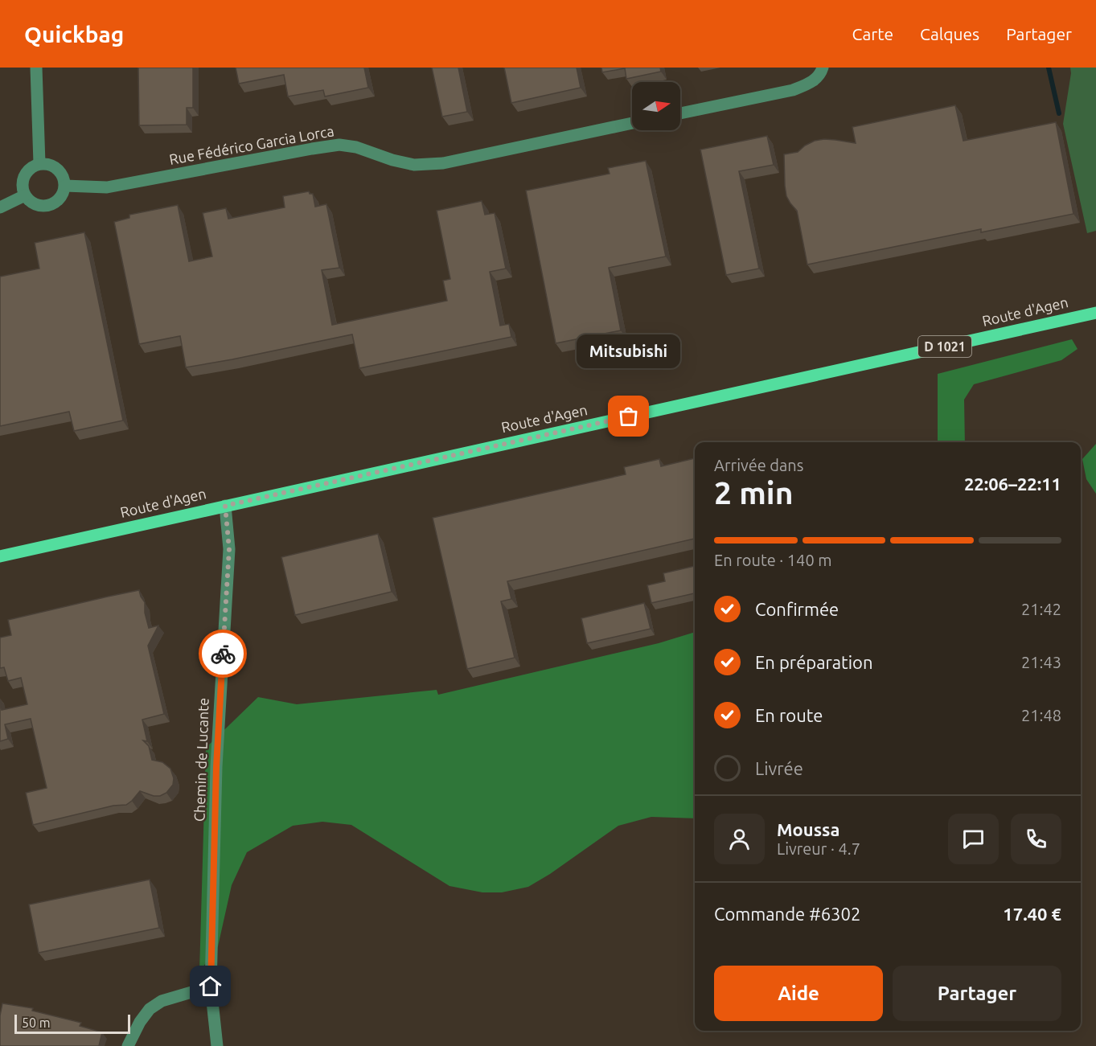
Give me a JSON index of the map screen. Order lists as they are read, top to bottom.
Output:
{
  "streets": {
    "main road": ["Route d'Agen", "D 1021"],
    "street": ["Rue Fédérico Garcia Lorca", "Chemin de Lucante"]
  },
  "crossings": [
    ["Route d'Agen", "Chemin de Lucante"]
  ],
  "places": ["Mitsubishi"],
  "scale_bar": "50 m",
  "north": "right",
  "page": {
    "header": "Quickbag",
    "nav": ["Carte", "Calques", "Partager"],
    "bubble": "Mitsubishi",
    "heading": ["2 min", "Arrivée dans", "22:06–22:11"],
    "panel": [
      "Moussa",
      "Livreur · 4.7",
      "Commande #6302",
      "17.40 €"
    ],
    "bar": "En route · 140 m",
    "list": [
      ["Confirmée", "21:42"],
      ["En préparation", "21:43"],
      ["En route", "21:48"],
      "Livrée"
    ],
    "buttons": ["Aide", "Partager"],
    "scale": "50 m"
  }
}
